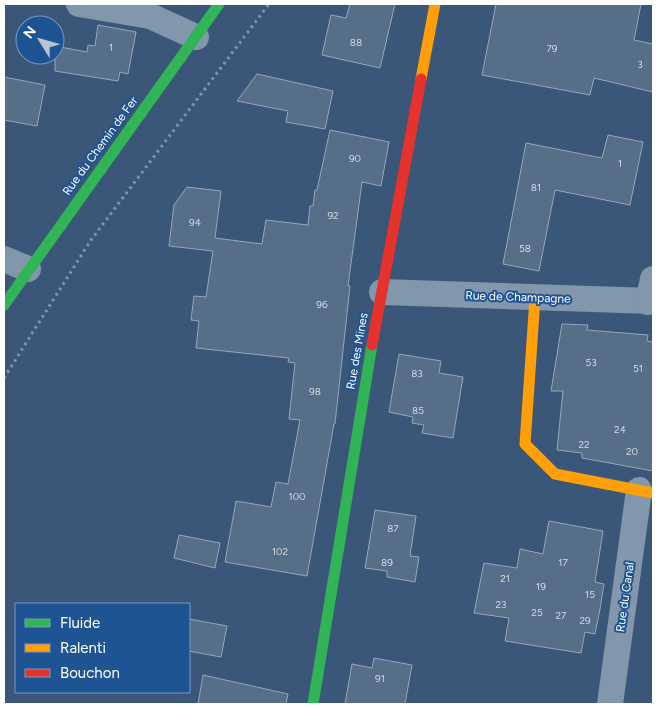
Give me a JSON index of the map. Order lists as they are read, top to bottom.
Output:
{
  "streets": {
    "street": [
      "Rue du Chemin de Fer",
      "Rue de Champagne",
      "Rue des Mines",
      "Rue du Canal"
    ]
  },
  "crossings": [
    ["Rue de Champagne", "Rue des Mines"]
  ],
  "house_numbers": [
    "88",
    "1",
    "79",
    "3",
    "90",
    "1",
    "81",
    "92",
    "94",
    "58",
    "96",
    "53",
    "51",
    "83",
    "98",
    "85",
    "24",
    "22",
    "20",
    "100",
    "87",
    "102",
    "89",
    "17",
    "21",
    "19",
    "15",
    "23",
    "25",
    "27",
    "29",
    "91"
  ],
  "legend": ["Fluide", "Ralenti", "Bouchon"],
  "north": "top left"
}
